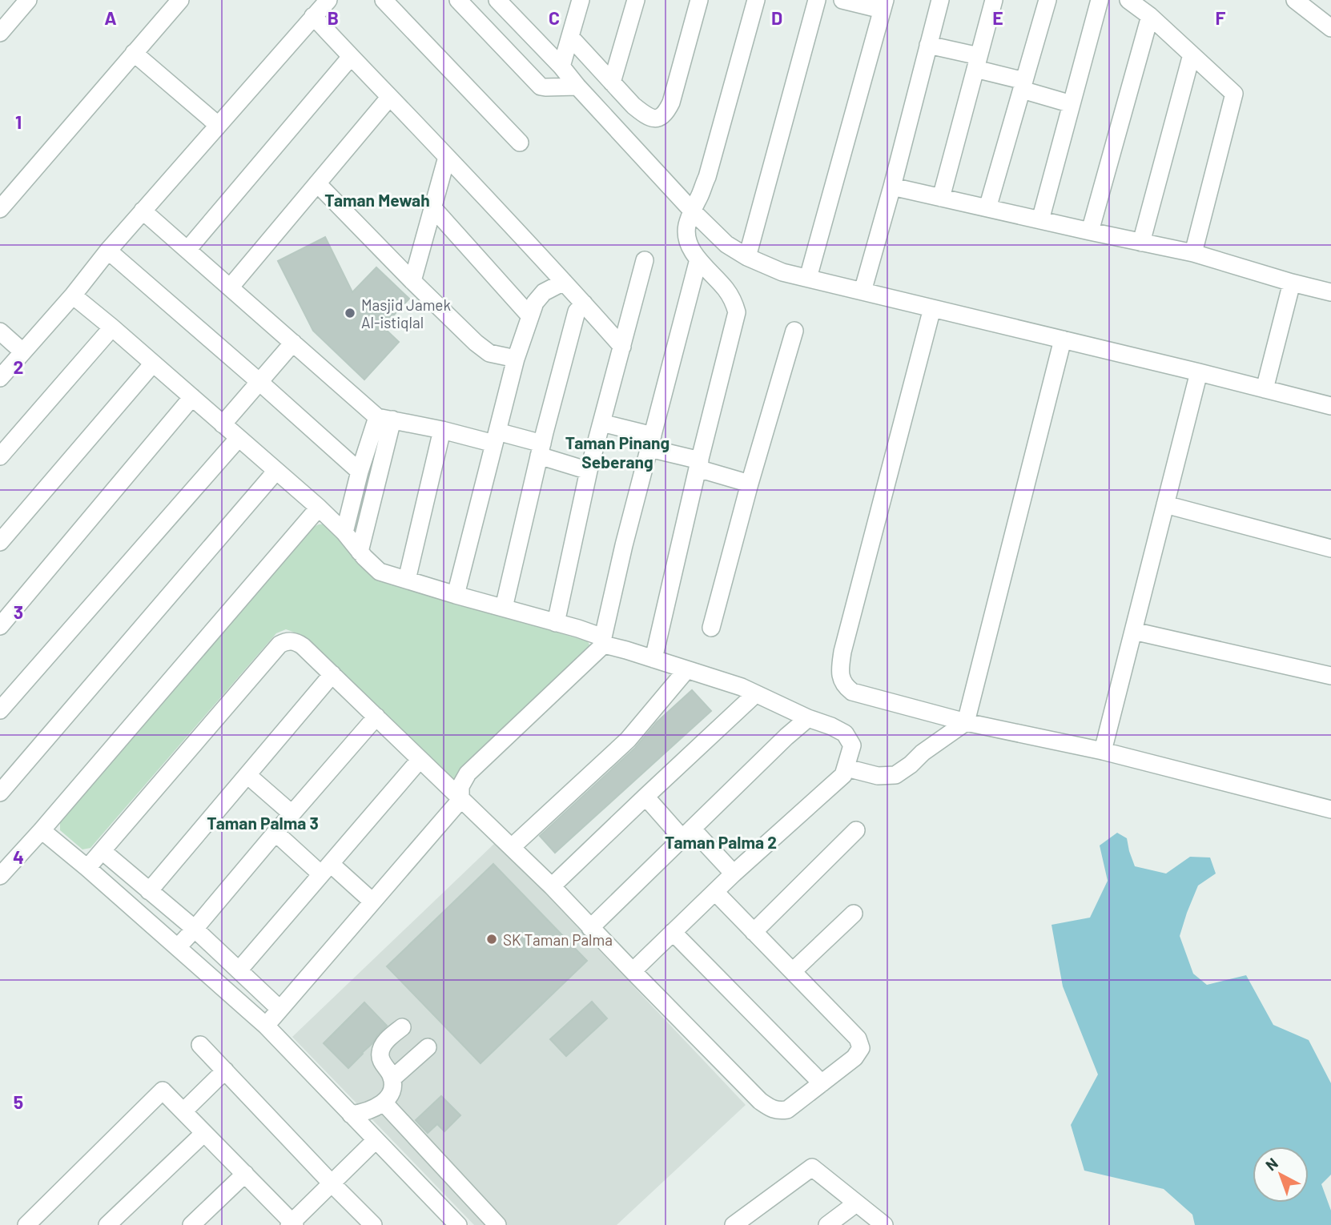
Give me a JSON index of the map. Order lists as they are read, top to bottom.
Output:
{
  "districts": [
    "Taman Mewah",
    "Taman Pinang Seberang",
    "Taman Palma 3",
    "Taman Palma 2"
  ],
  "places": ["Masjid Jamek Al-istiqlal", "SK Taman Palma"],
  "north": "top left",
  "grid": {
    "columns": [
      "A",
      "B",
      "C",
      "D",
      "E",
      "F"
    ],
    "rows": [
      "1",
      "2",
      "3",
      "4",
      "5"
    ]
  }
}
